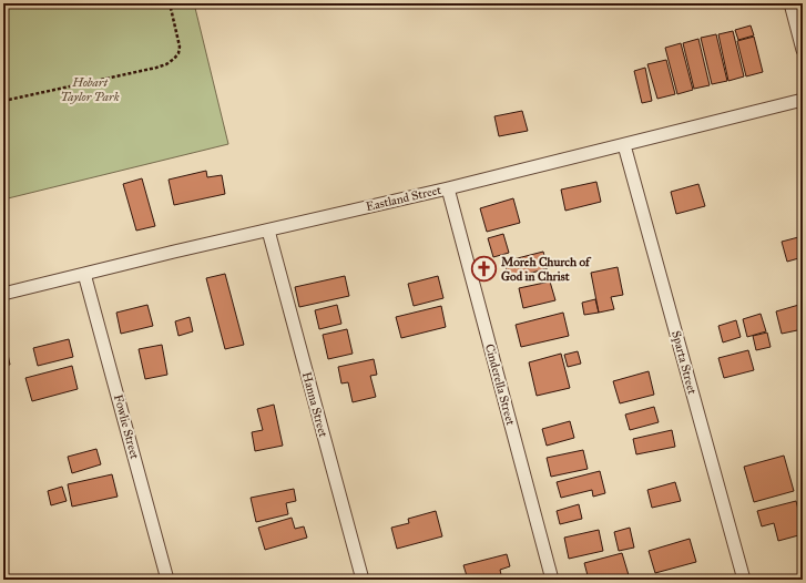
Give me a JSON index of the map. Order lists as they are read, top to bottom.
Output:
{
  "streets": {
    "street": [
      "Eastland Street",
      "Sparta Street",
      "Cinderella Street",
      "Hanna Street",
      "Fowlie Street"
    ]
  },
  "crossings": [
    ["Eastland Street", "Sparta Street"],
    ["Eastland Street", "Cinderella Street"],
    ["Eastland Street", "Hanna Street"],
    ["Eastland Street", "Fowlie Street"]
  ],
  "parks": ["Hobart Taylor Park"],
  "places": {
    "church": ["Moreh Church of God in Christ"]
  }
}
